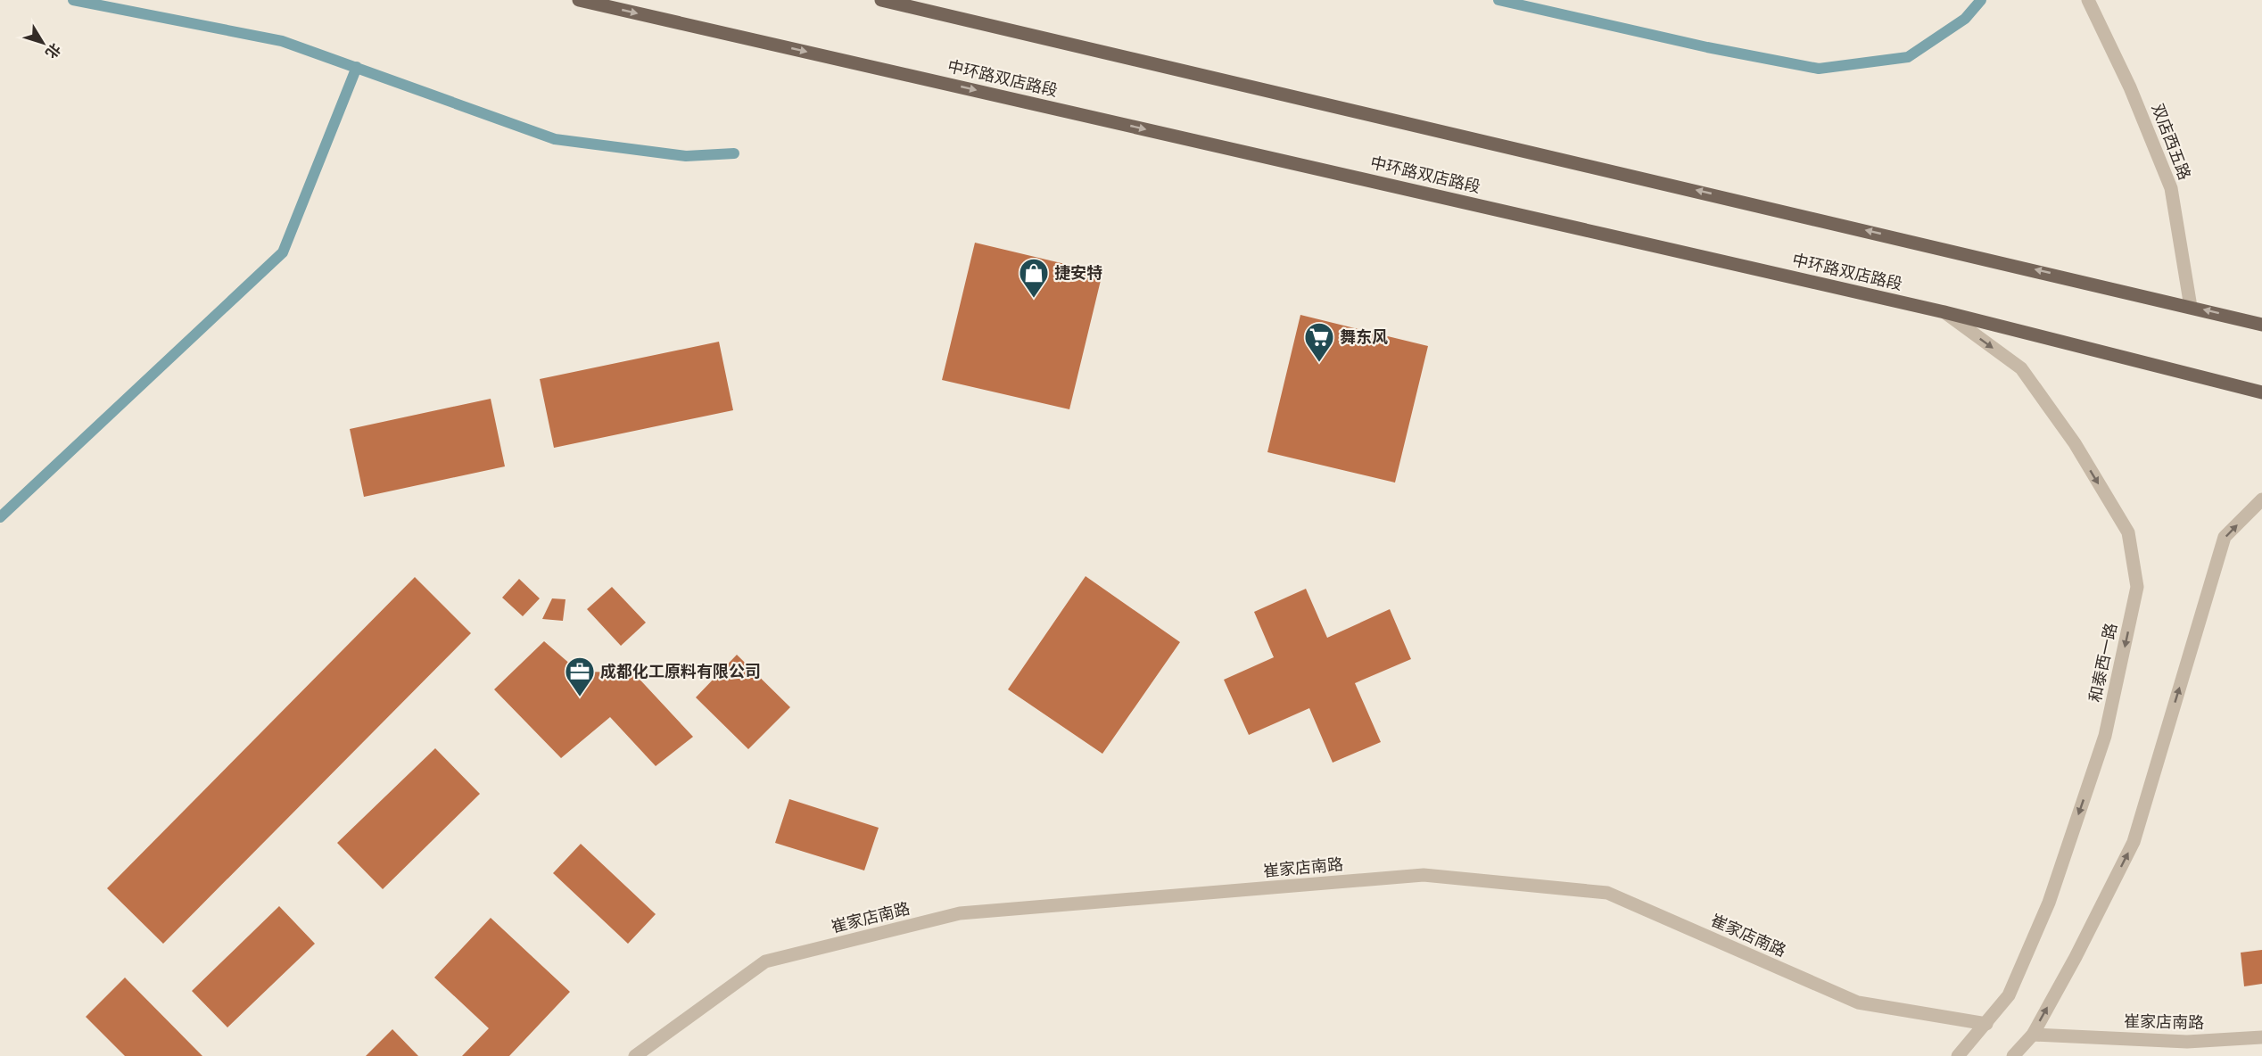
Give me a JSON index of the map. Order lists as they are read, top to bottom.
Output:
{
  "streets": {
    "main road": ["中环路双店路段"],
    "street": ["双店西五路", "和泰西一路", "崔家店南路"]
  },
  "crossings": [
    ["中环路双店路段", "和泰西一路"],
    ["和泰西一路", "崔家店南路"]
  ],
  "one_way": ["和泰西一路"],
  "places": {
    "shop": ["捷安特"],
    "supermarket": ["舞东风"],
    "office": ["成都化工原料有限公司"]
  },
  "north": "bottom right"
}
